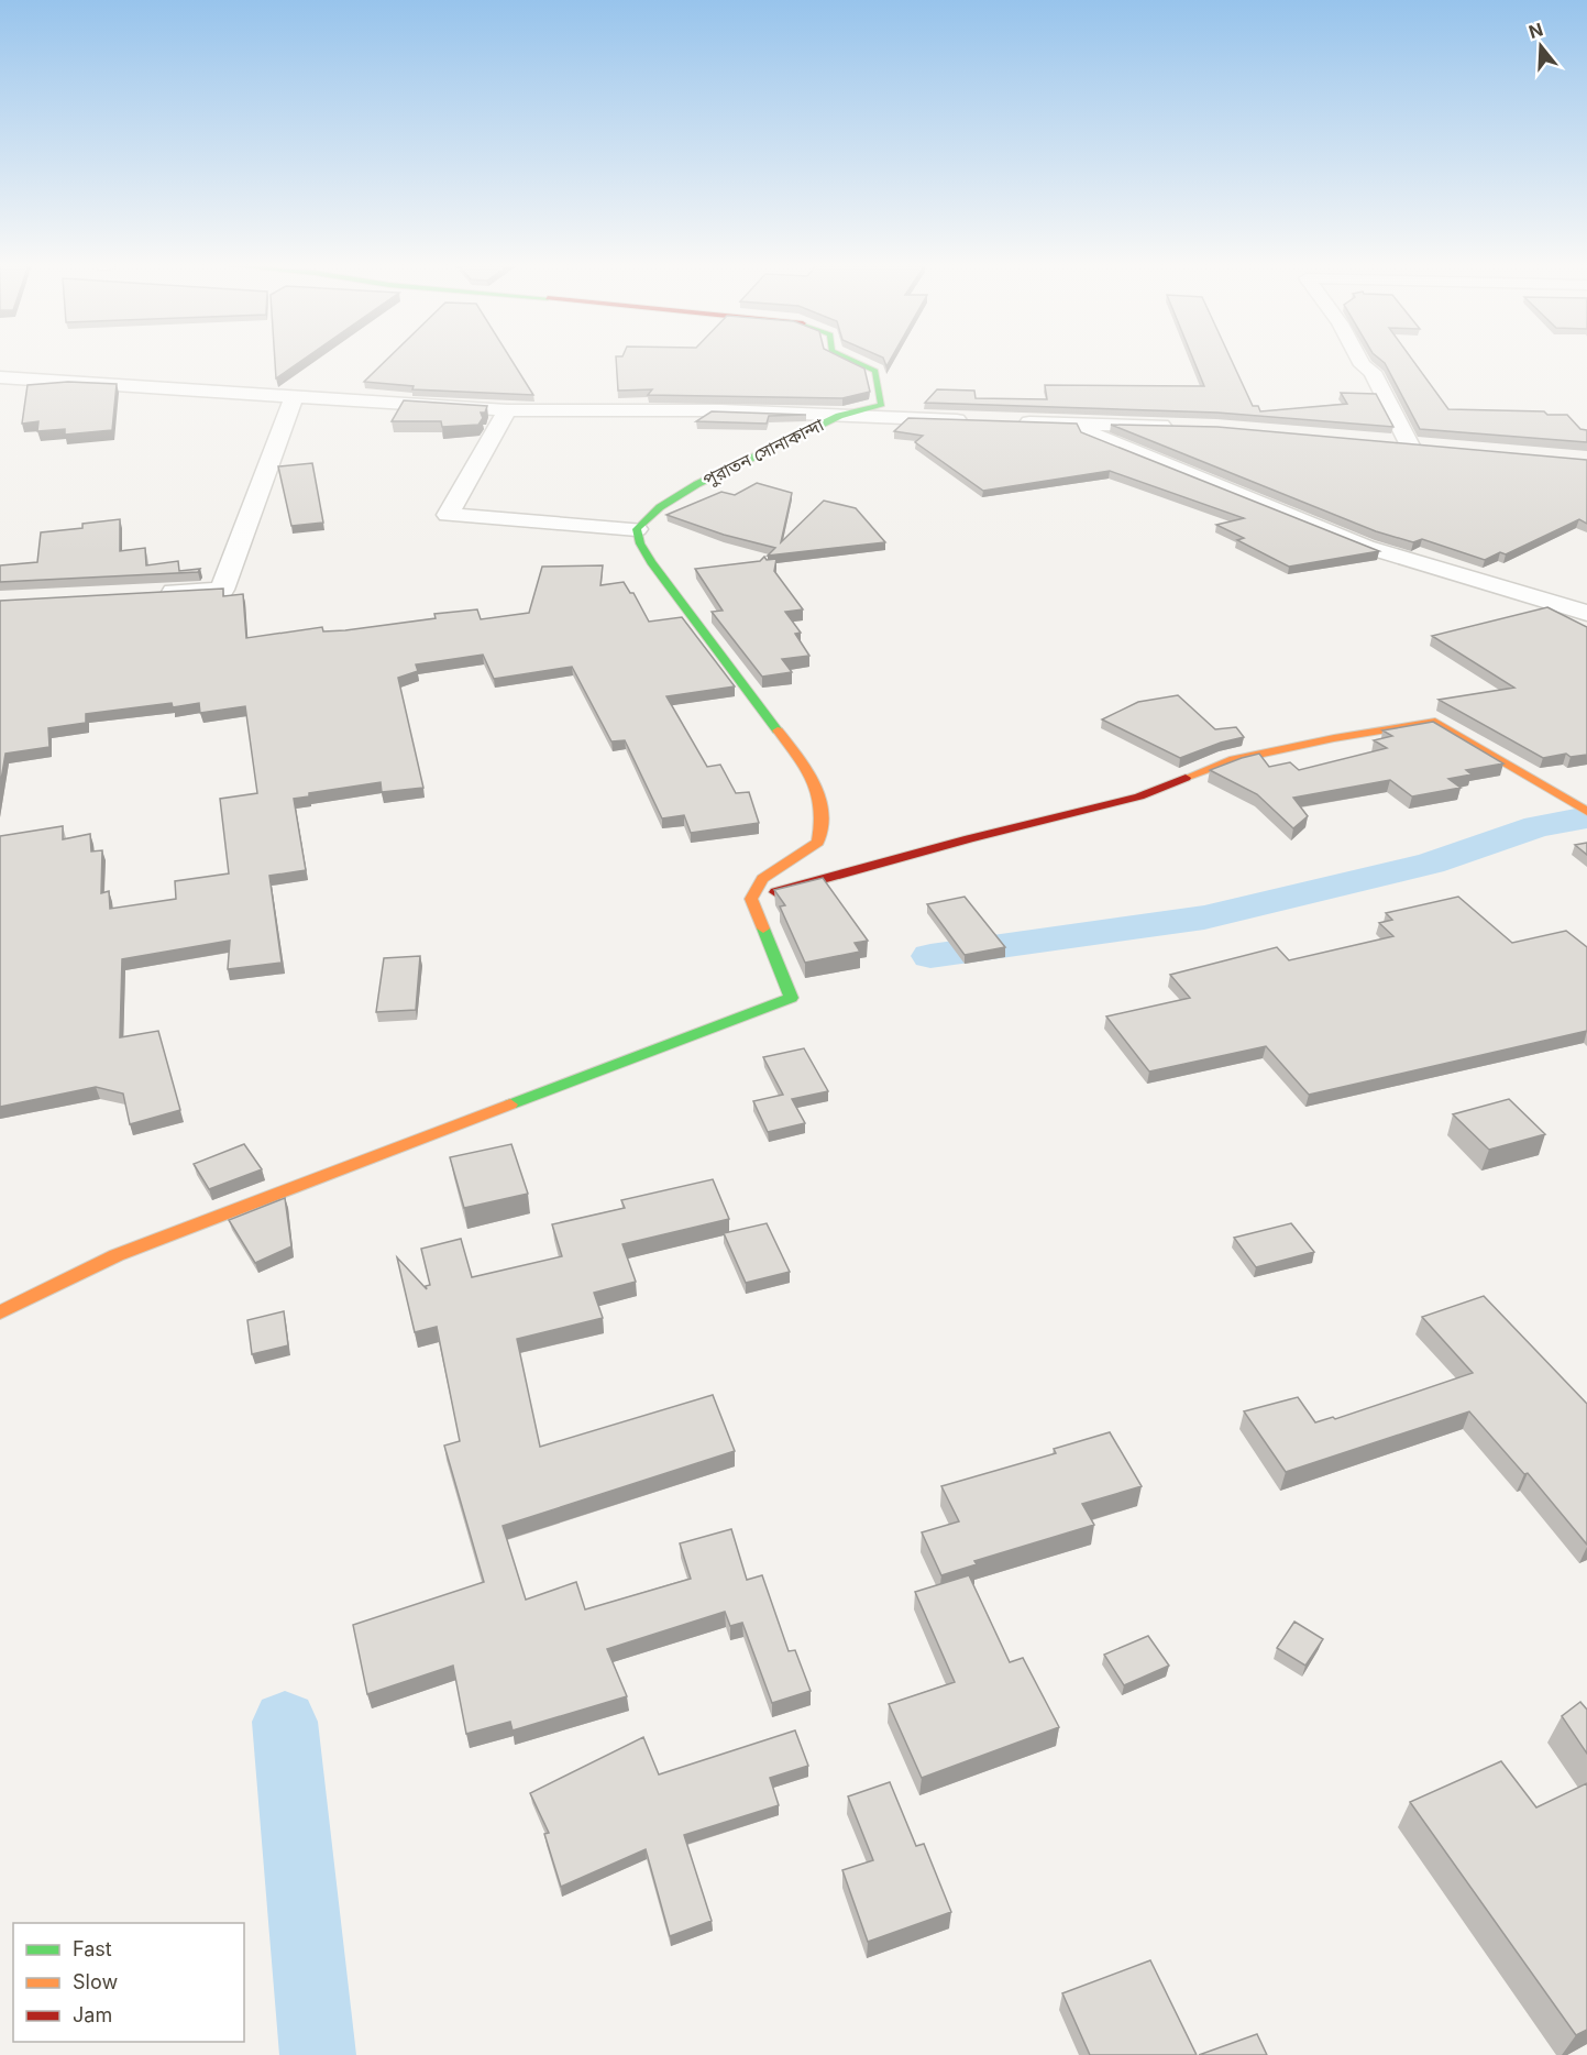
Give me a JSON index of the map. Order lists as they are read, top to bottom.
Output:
{
  "streets": {
    "street": ["পুরাতন সোনাকান্দা"]
  },
  "legend": ["Fast", "Slow", "Jam"],
  "north": "top"
}
